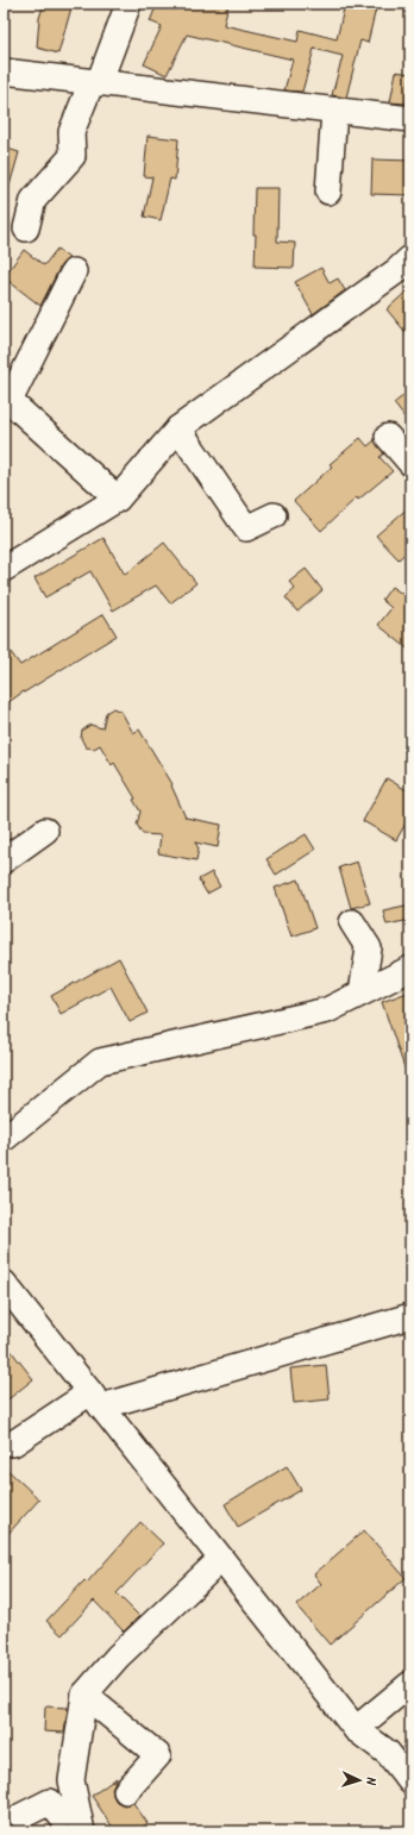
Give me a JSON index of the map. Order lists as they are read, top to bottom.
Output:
{
  "north": "right"
}
